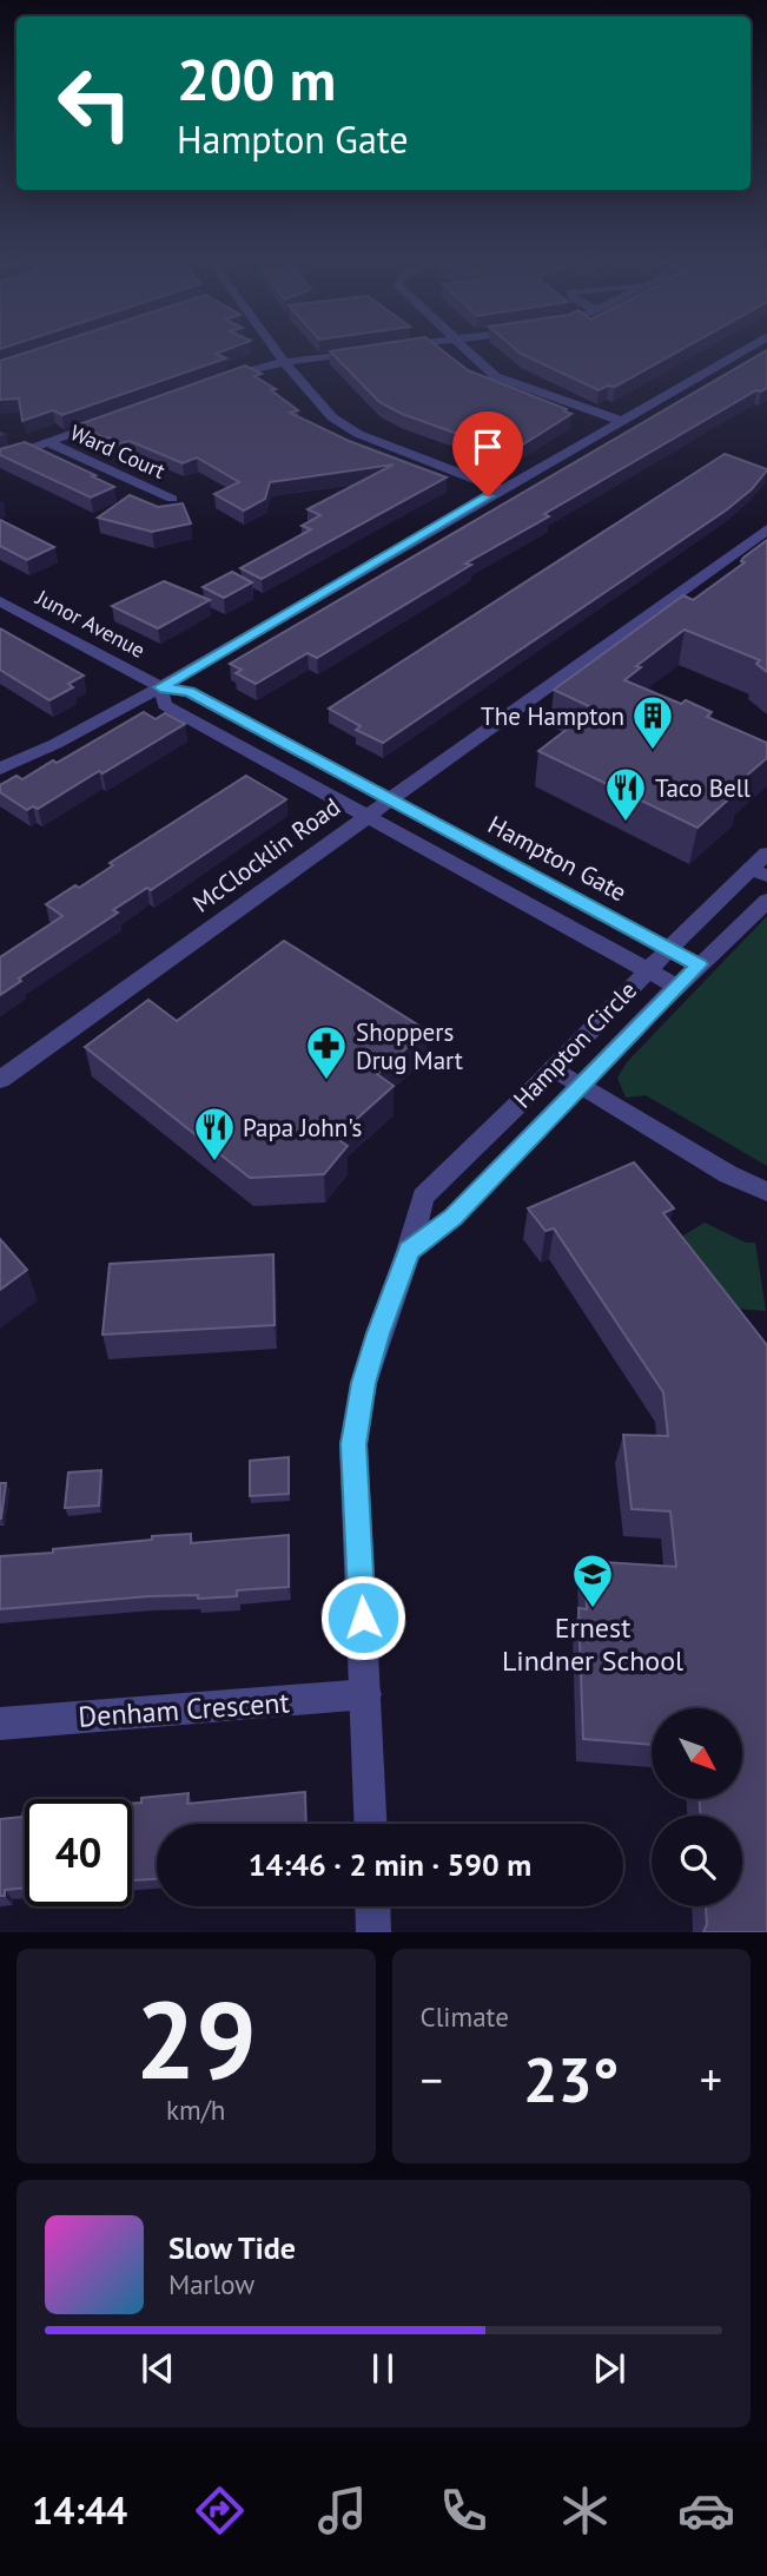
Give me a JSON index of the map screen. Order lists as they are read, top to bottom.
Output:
{
  "streets": {
    "street": [
      "Ward Court",
      "Junor Avenue",
      "McClocklin Road",
      "Hampton Gate",
      "Hampton Circle",
      "Denham Crescent"
    ]
  },
  "crossings": [
    ["Junor Avenue", "McClocklin Road"],
    ["Junor Avenue", "Hampton Gate"],
    ["McClocklin Road", "Hampton Gate"],
    ["Hampton Gate", "Hampton Circle"],
    ["Hampton Circle", "Denham Crescent"]
  ],
  "places": {
    "building": ["The Hampton"],
    "restaurant": ["Taco Bell", "Papa John's"],
    "pharmacy": ["Shoppers Drug Mart"],
    "school or university": ["Ernest Lindner School"]
  },
  "north": "bottom right",
  "page": {
    "turn": ["200 m", "Hampton Gate"],
    "limit": "40",
    "trip": "14:46 · 2 min · 590 m",
    "tile": [
      ["29", "km/h"],
      "Climate"
    ],
    "heat": ["−", "23°", "+"],
    "song": ["Slow Tide", "Marlow"],
    "tabs": "14:44"
  }
}
